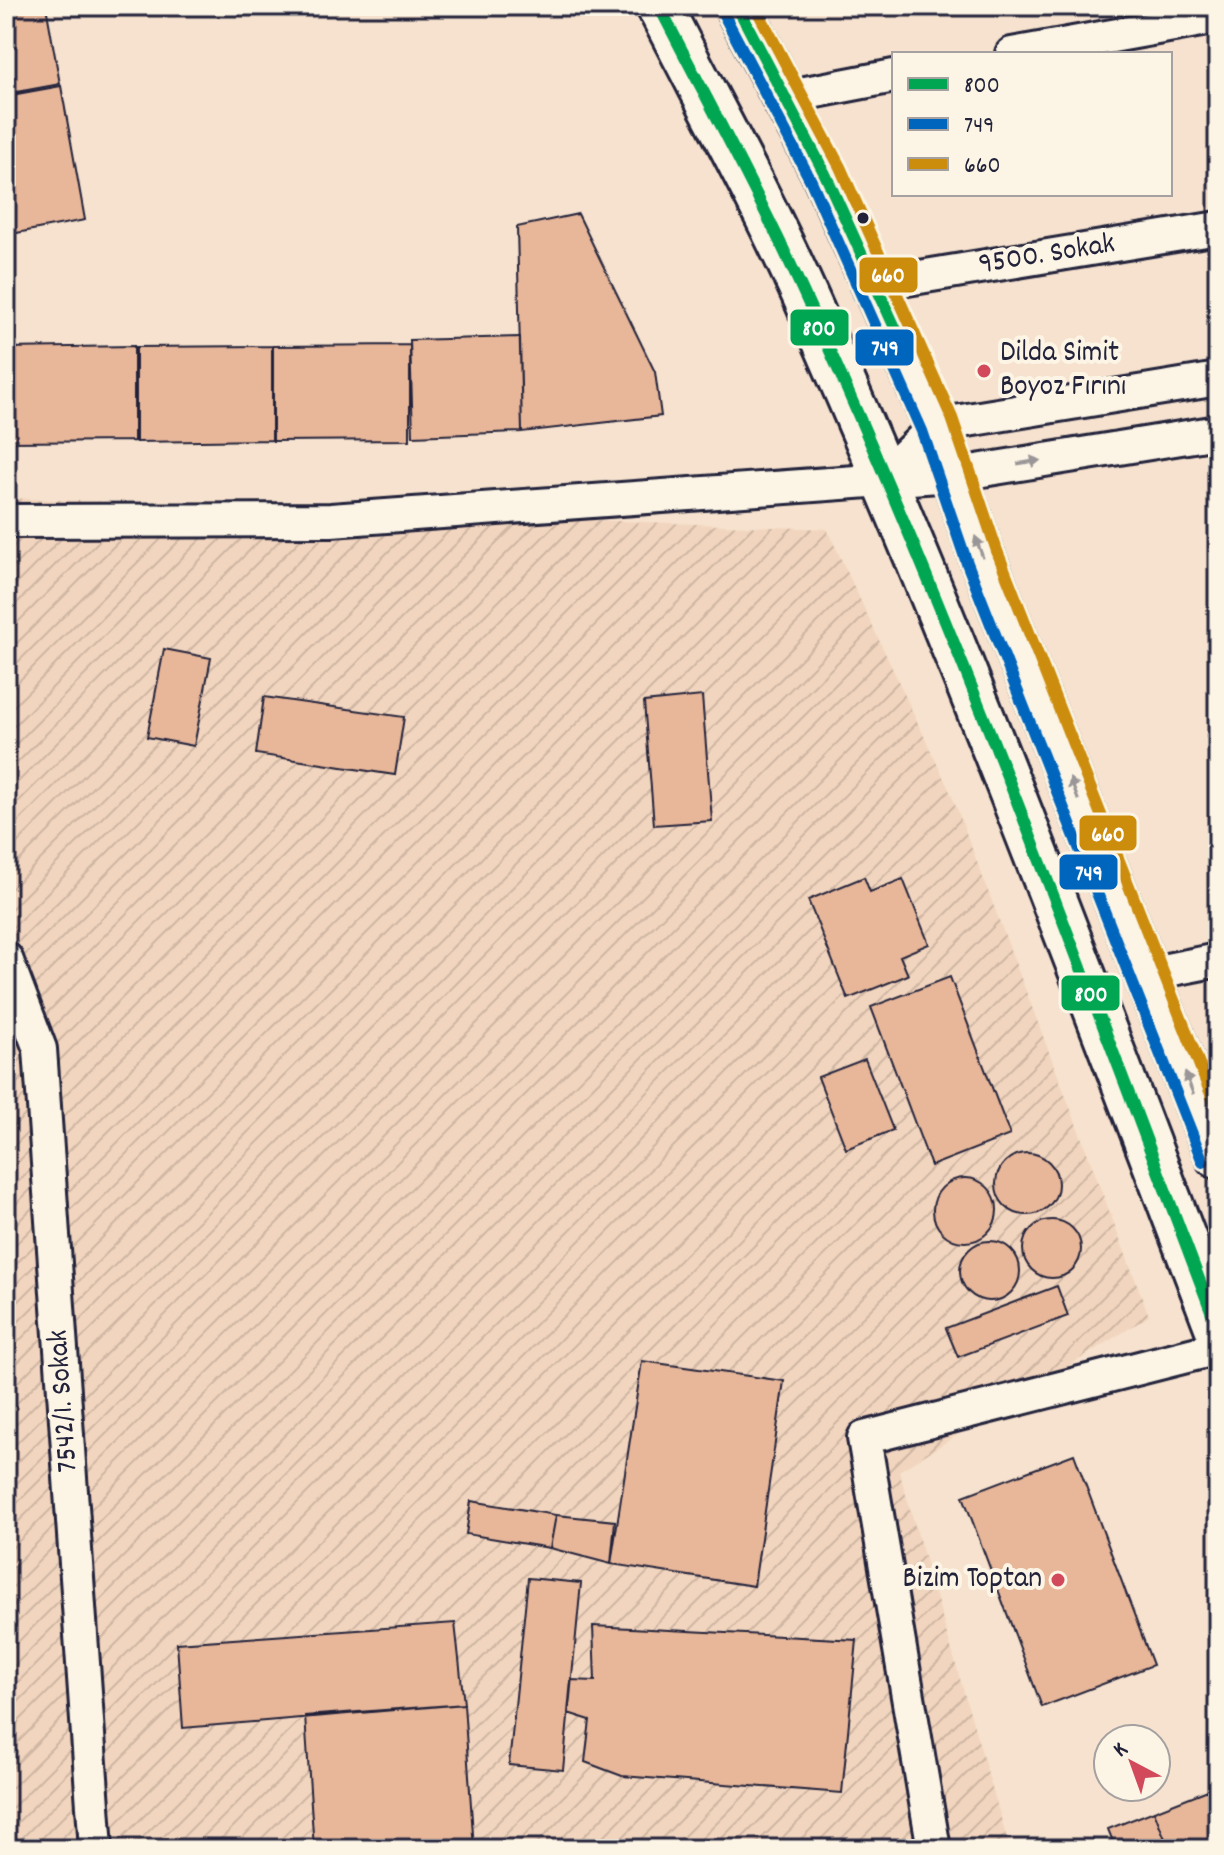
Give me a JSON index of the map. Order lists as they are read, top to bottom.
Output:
{
  "streets": {
    "street": ["9500. Sokak", "7542/1. Sokak"]
  },
  "places": ["Dilda Simit Boyoz Fırını", "Bizim Toptan"],
  "lines": ["transit line 800", "transit line 660", "transit line 749"],
  "legend": ["800", "749", "660"],
  "north": "top left"
}
